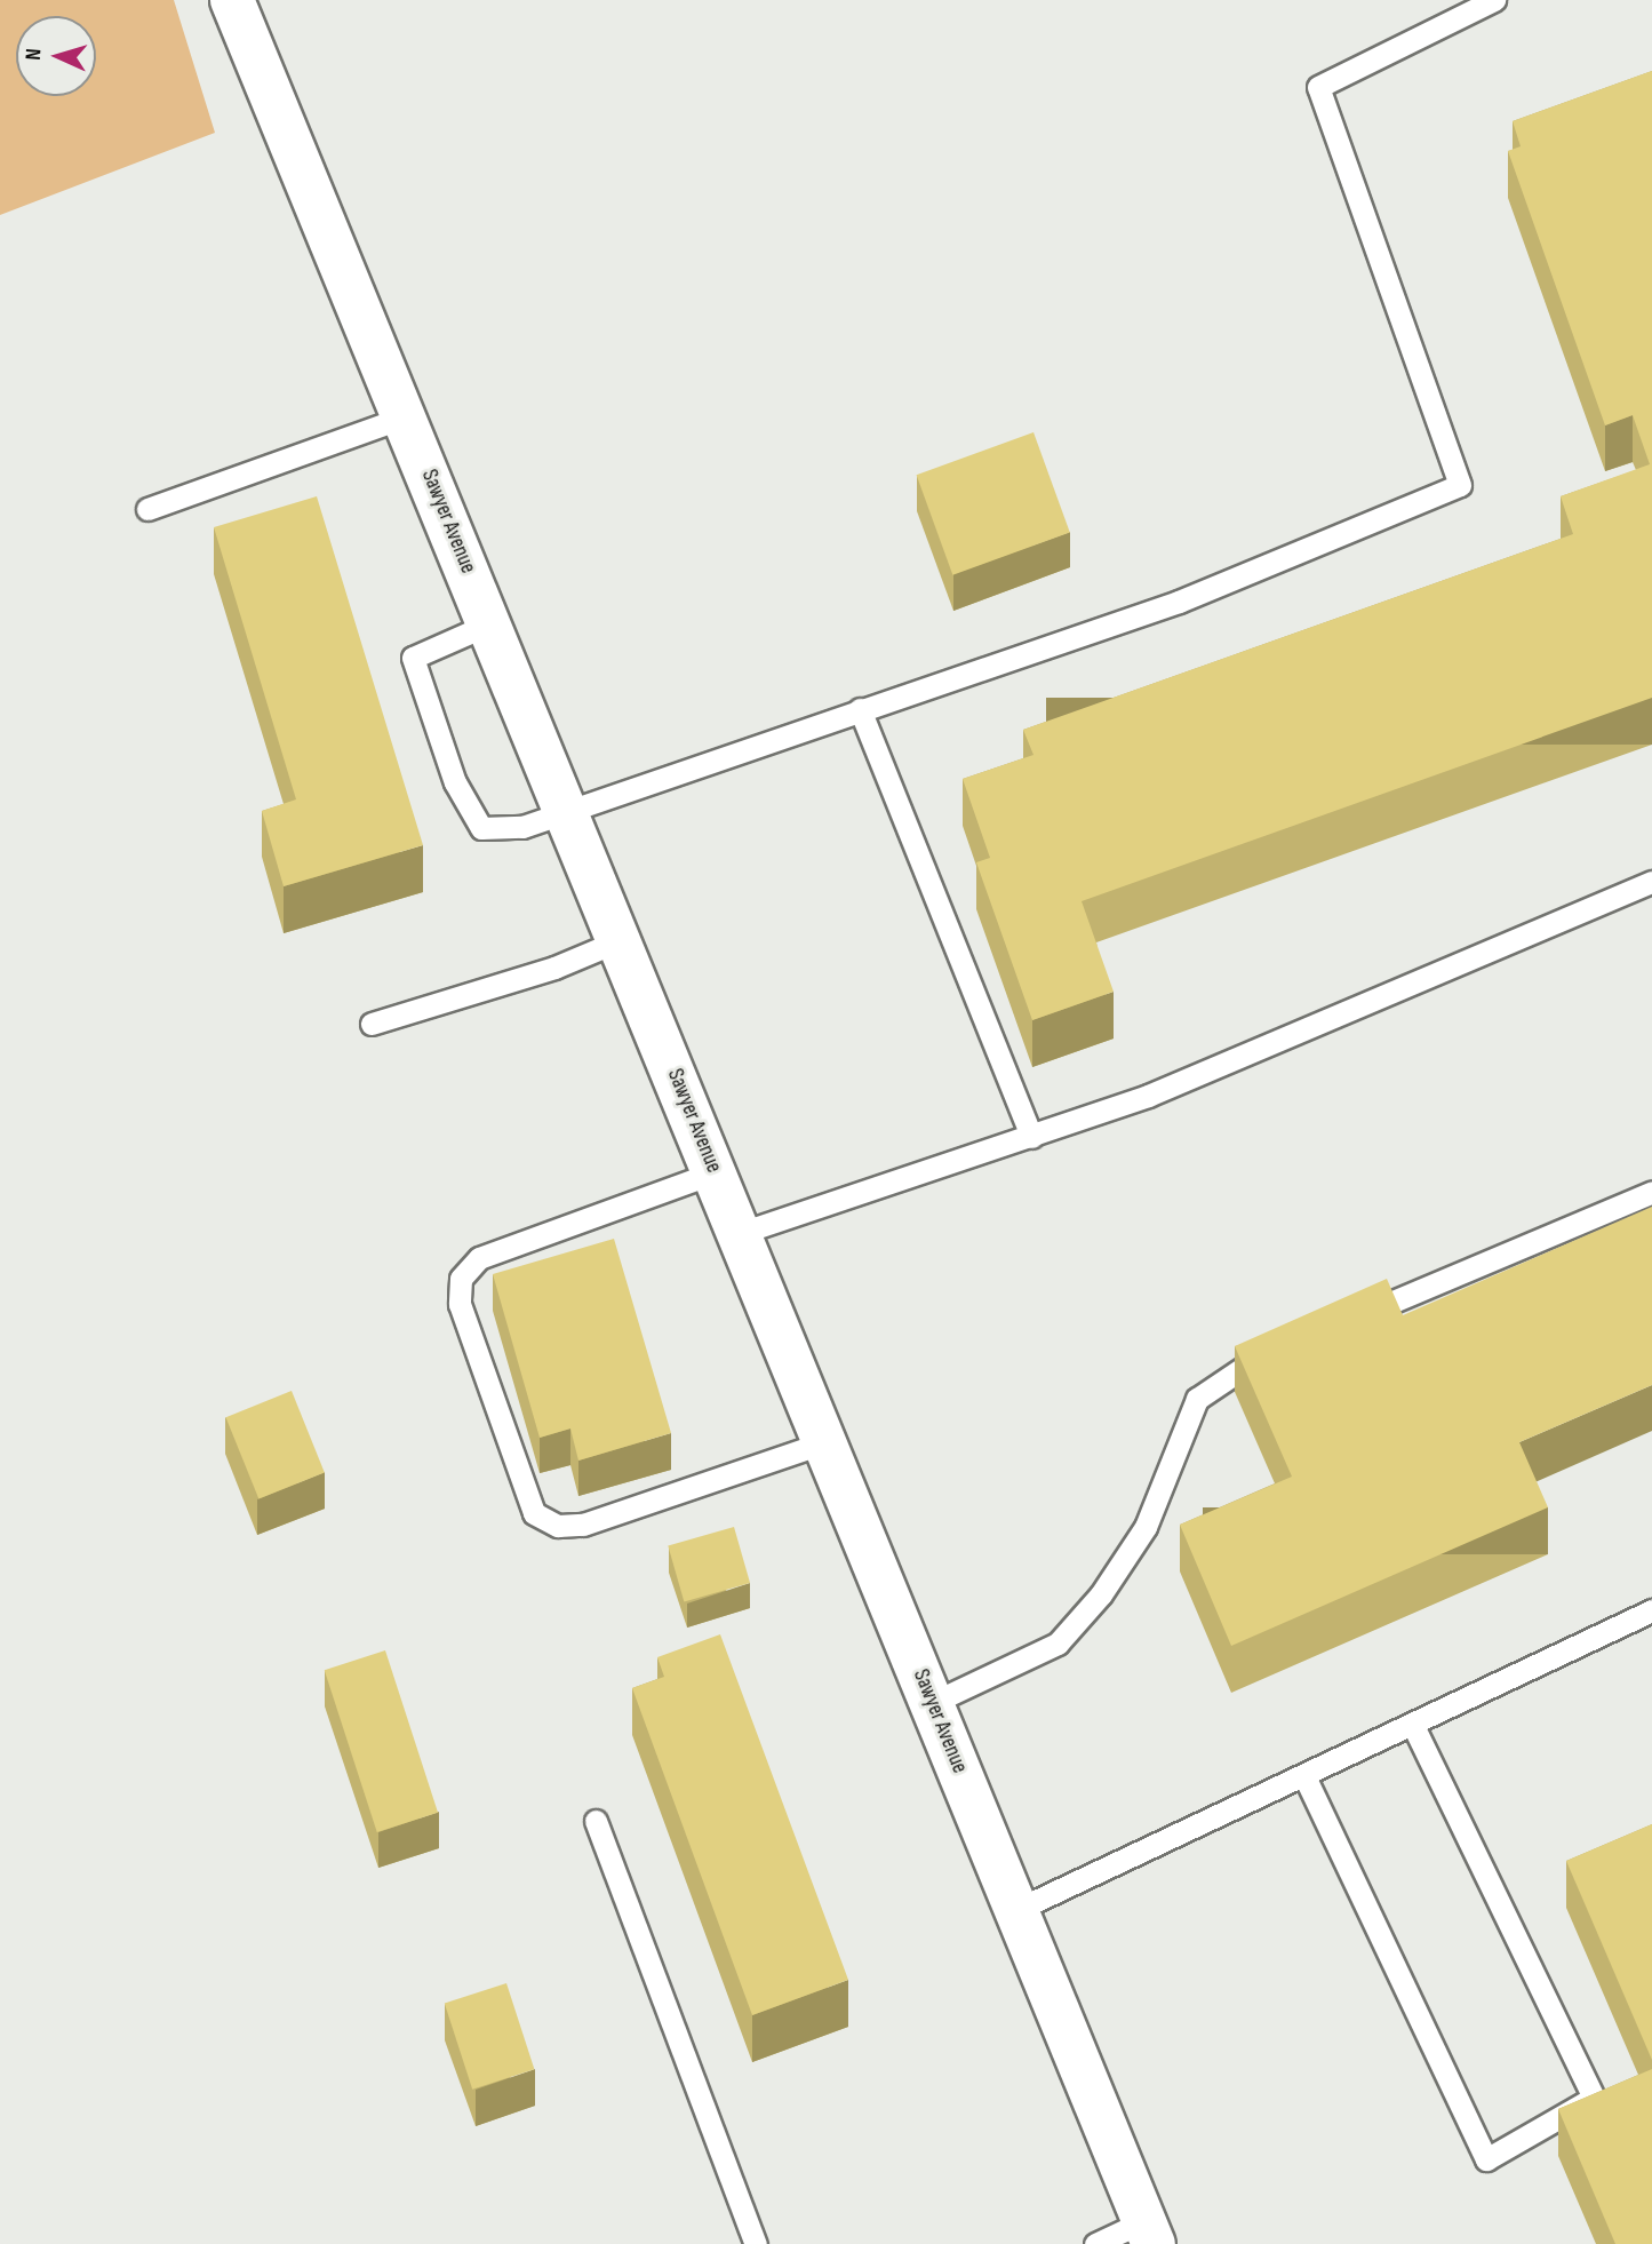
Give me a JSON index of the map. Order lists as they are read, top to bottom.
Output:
{
  "streets": {
    "street": ["Sawyer Avenue"]
  },
  "north": "left"
}
